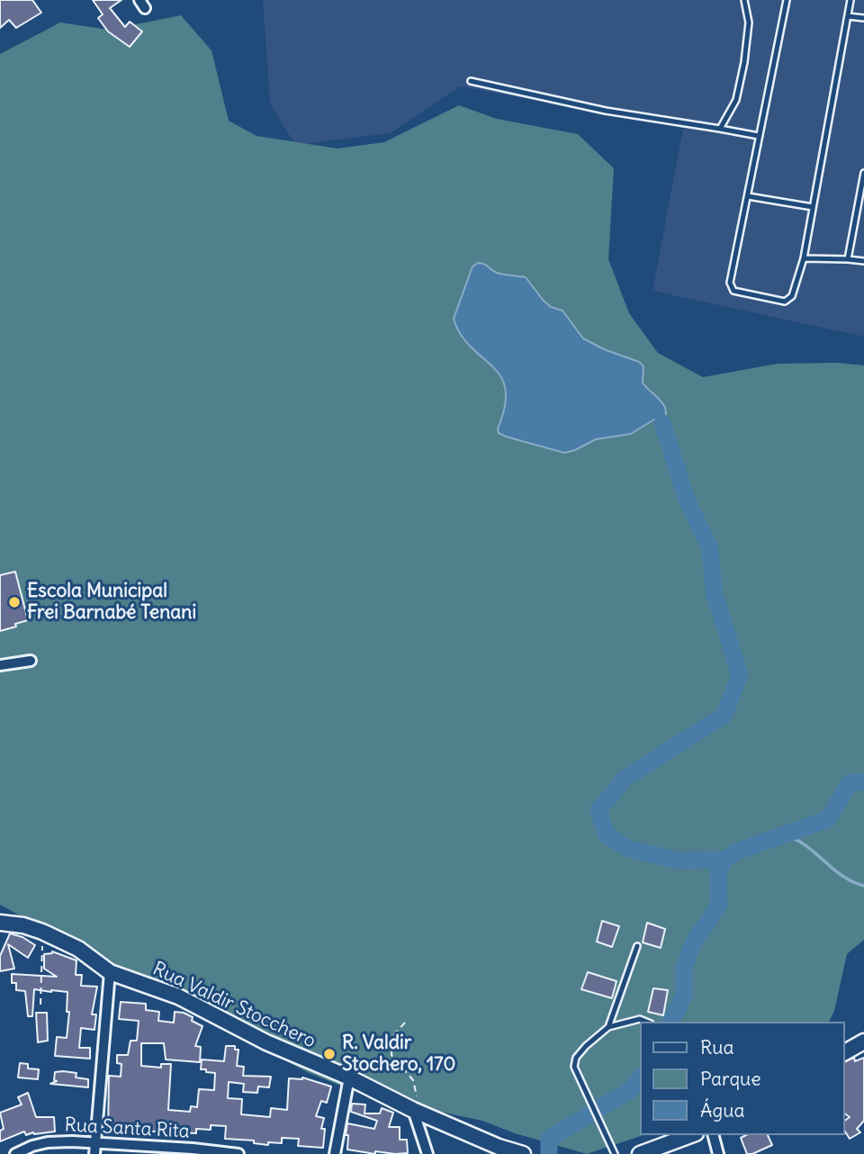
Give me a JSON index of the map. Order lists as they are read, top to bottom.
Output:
{
  "streets": {
    "main road": ["Rua Valdir Stocchero"],
    "street": ["Rua Santa Rita"]
  },
  "places": ["Escola Municipal Frei Barnabé Tenani", "R. Valdir Stochero, 170"],
  "legend": ["Rua", "Parque", "Água"]
}
